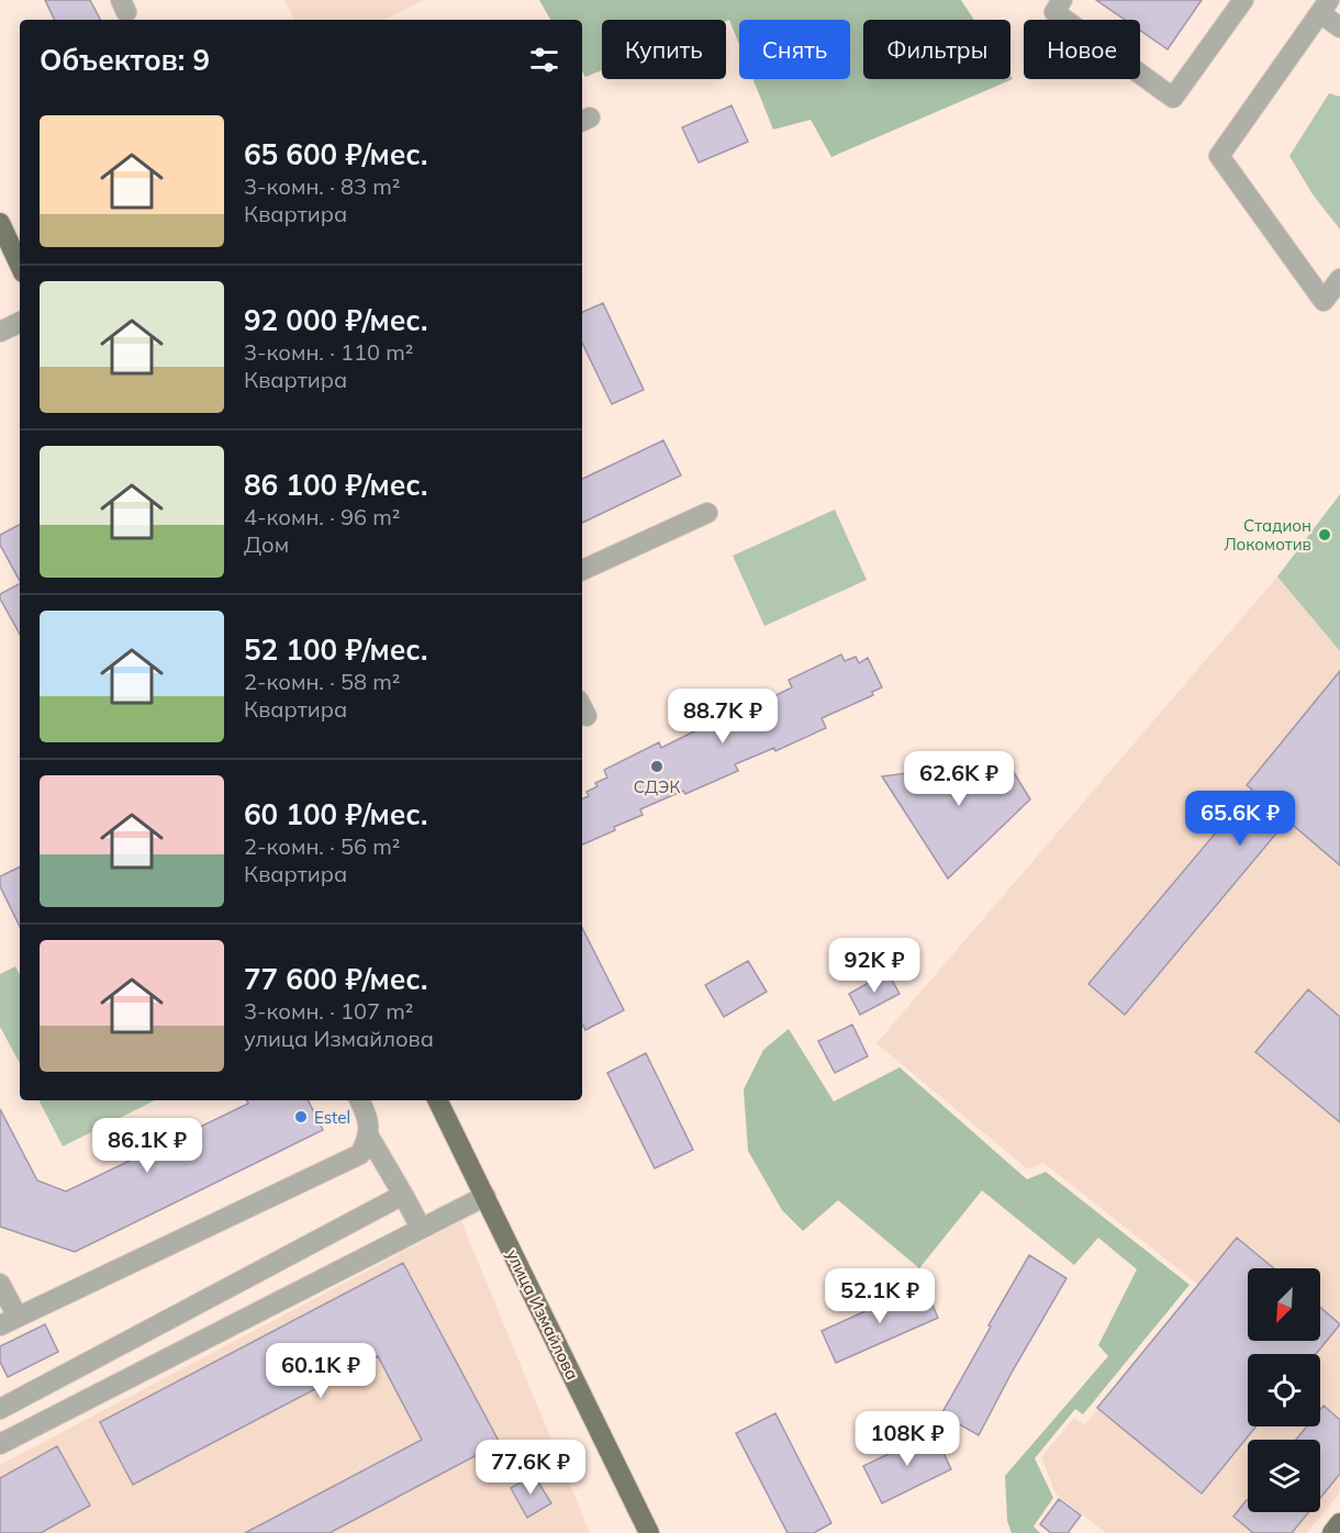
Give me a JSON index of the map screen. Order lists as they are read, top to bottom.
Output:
{
  "streets": {
    "main road": ["улица Измайлова"]
  },
  "places": ["Стадион Локомотив", "СДЭК", "Estel"],
  "north": "bottom left",
  "page": {
    "chip": [
      "Купить",
      "Снять",
      "Фильтры",
      "Новое"
    ],
    "heading": "Объектов: 9",
    "list": [
      {
        "name": "65 600 ₽/мес.",
        "note": "3-комн. · 83 m² · Квартира"
      },
      {
        "name": "92 000 ₽/мес.",
        "note": "3-комн. · 110 m² · Квартира"
      },
      {
        "name": "86 100 ₽/мес.",
        "note": "4-комн. · 96 m² · Дом"
      },
      {
        "name": "52 100 ₽/мес.",
        "note": "2-комн. · 58 m² · Квартира"
      },
      {
        "name": "60 100 ₽/мес.",
        "note": "2-комн. · 56 m² · Квартира"
      },
      {
        "name": "77 600 ₽/мес.",
        "note": "3-комн. · 107 m² · улица Измайлова"
      }
    ],
    "price": [
      "88.7K ₽",
      "62.6K ₽",
      "65.6K ₽",
      "92K ₽",
      "86.1K ₽",
      "52.1K ₽",
      "60.1K ₽",
      "108K ₽",
      "77.6K ₽"
    ]
  }
}
